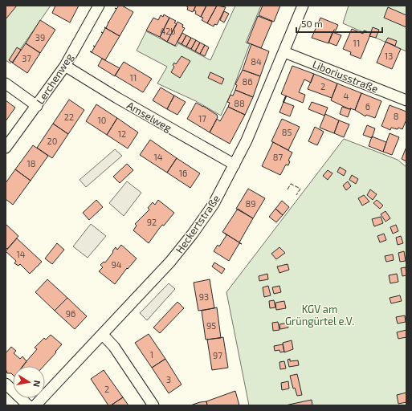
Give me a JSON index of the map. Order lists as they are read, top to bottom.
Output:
{
  "streets": {
    "street": [
      "Liboriusstraße",
      "Lerchenweg",
      "Amselweg",
      "Heckertstraße"
    ]
  },
  "crossings": [
    ["Liboriusstraße", "Heckertstraße"],
    ["Lerchenweg", "Amselweg"],
    ["Amselweg", "Heckertstraße"]
  ],
  "parks": ["KGV am Grüngürtel e.V."],
  "house_numbers": [
    "42b",
    "39",
    "11",
    "13",
    "37",
    "84",
    "11",
    "86",
    "2",
    "4",
    "88",
    "6",
    "8",
    "22",
    "17",
    "10",
    "85",
    "12",
    "20",
    "14",
    "87",
    "18",
    "16",
    "89",
    "92",
    "14",
    "94",
    "93",
    "96",
    "95",
    "1",
    "97",
    "3",
    "2"
  ],
  "scale_bar": "50 m",
  "north": "right"
}
